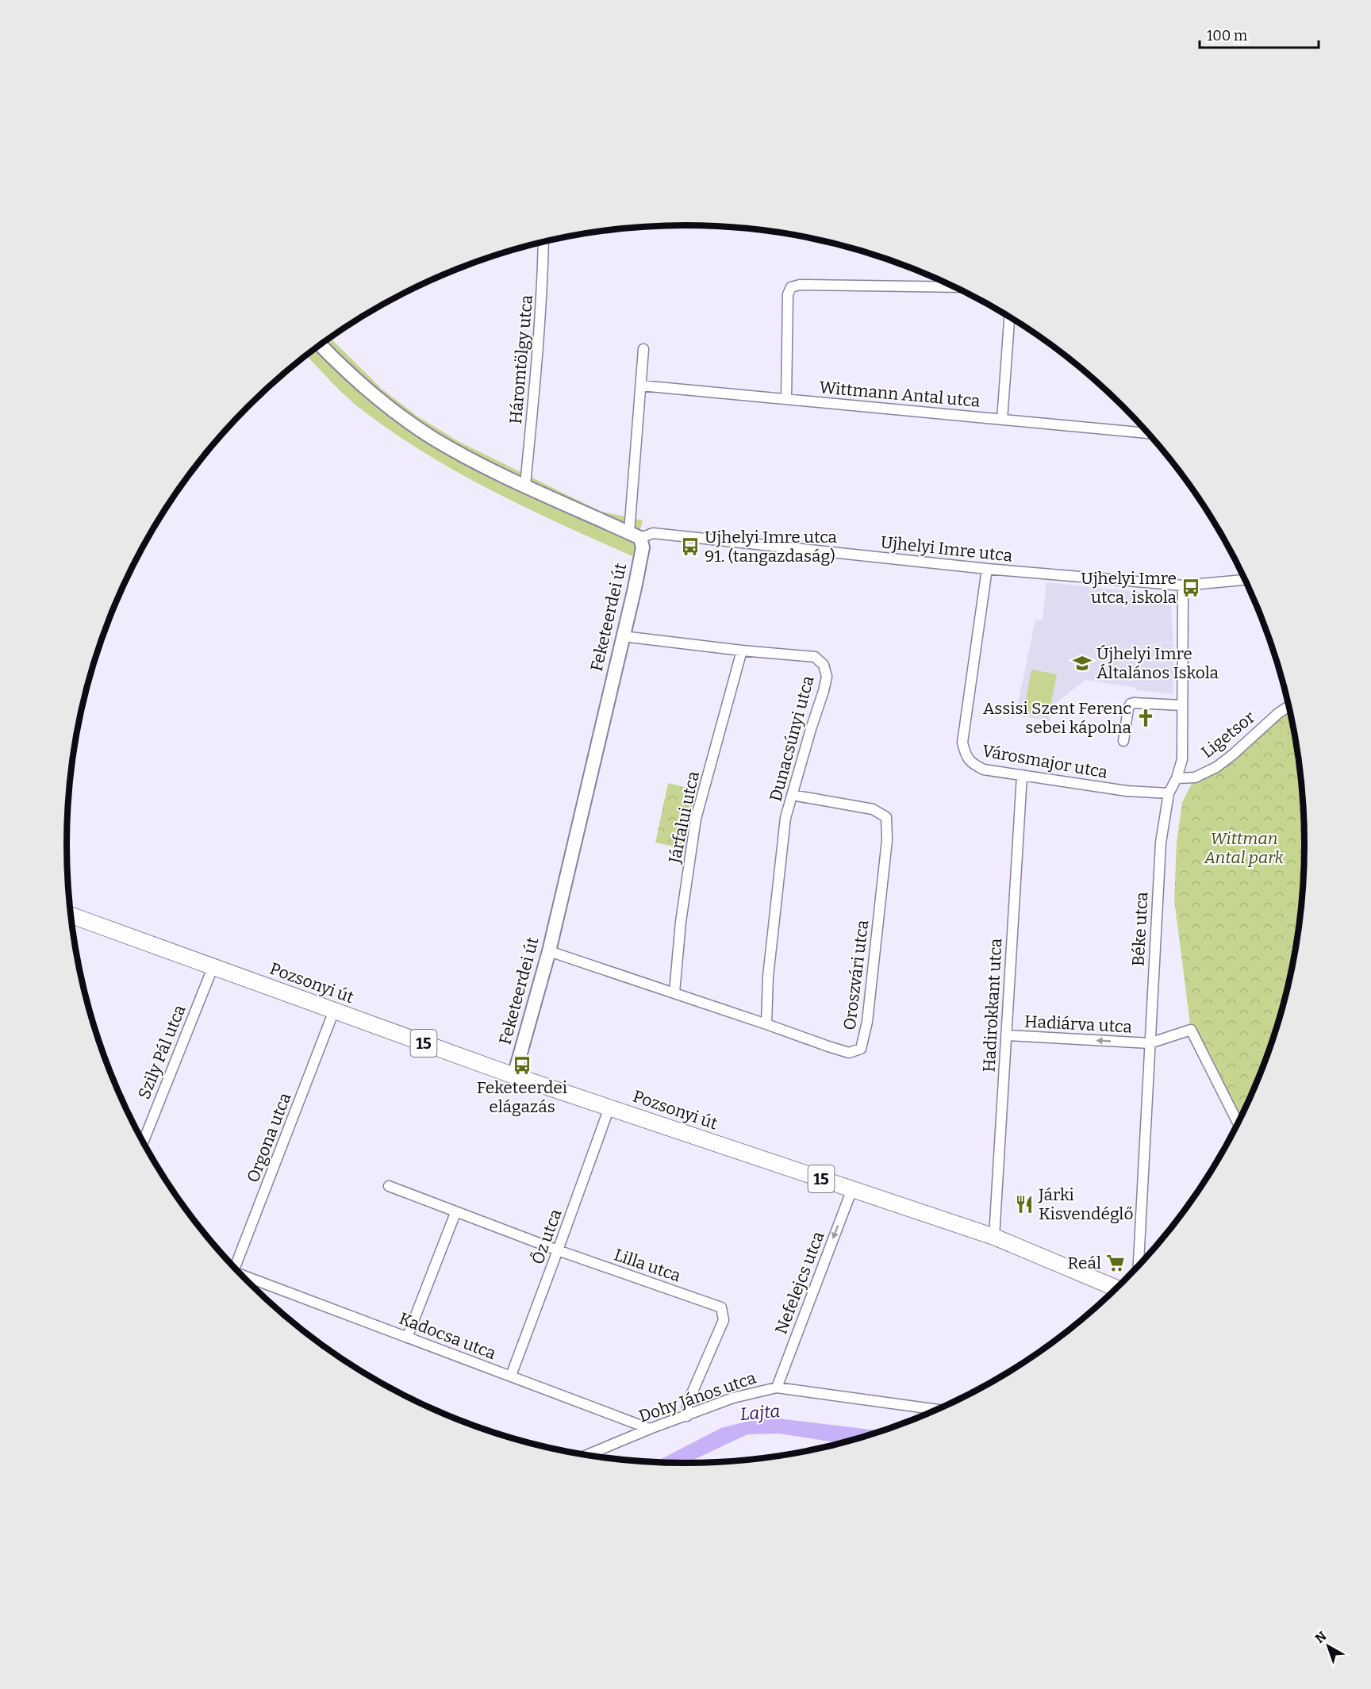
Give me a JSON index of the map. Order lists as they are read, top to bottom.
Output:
{
  "streets": {
    "main road": ["Feketeerdei út", "Pozsonyi út", "15"],
    "street": [
      "Háromtölgy utca",
      "Wittmann Antal utca",
      "Ujhelyi Imre utca",
      "Ligetsor",
      "Dunacsúnyi utca",
      "Városmajor utca",
      "Járfalui utca",
      "Béke utca",
      "Oroszvári utca",
      "Hadirokkant utca",
      "Hadiárva utca",
      "Szily Pál utca",
      "Orgona utca",
      "Őz utca",
      "Lilla utca",
      "Nefelejcs utca",
      "Kadocsa utca",
      "Dohy János utca"
    ]
  },
  "crossings": [
    ["Ujhelyi Imre utca", "Feketeerdei út"],
    ["Ujhelyi Imre utca", "Városmajor utca"],
    ["Ujhelyi Imre utca", "Béke utca"],
    ["Feketeerdei út", "Dunacsúnyi utca"],
    ["Feketeerdei út", "Oroszvári utca"],
    ["Feketeerdei út", "Pozsonyi út"],
    ["Ligetsor", "Béke utca"],
    ["Dunacsúnyi utca", "Járfalui utca"],
    ["Dunacsúnyi utca", "Oroszvári utca"],
    ["Városmajor utca", "Béke utca"],
    ["Városmajor utca", "Hadirokkant utca"],
    ["Járfalui utca", "Oroszvári utca"],
    ["Béke utca", "Hadiárva utca"],
    ["Pozsonyi út", "Hadirokkant utca"],
    ["Pozsonyi út", "15"],
    ["Pozsonyi út", "Szily Pál utca"],
    ["Pozsonyi út", "Orgona utca"],
    ["Pozsonyi út", "Őz utca"],
    ["Pozsonyi út", "Nefelejcs utca"],
    ["Hadirokkant utca", "Hadiárva utca"],
    ["15", "Szily Pál utca"],
    ["Őz utca", "Lilla utca"],
    ["Őz utca", "Kadocsa utca"],
    ["Lilla utca", "Dohy János utca"],
    ["Nefelejcs utca", "Dohy János utca"],
    ["Kadocsa utca", "Dohy János utca"]
  ],
  "one_way": ["Hadiárva utca", "Nefelejcs utca"],
  "water": ["Lajta"],
  "parks": ["Wittman Antal park"],
  "places": {
    "bus stop": ["Ujhelyi Imre utca 91. (tangazdaság)", "Ujhelyi Imre utca, iskola", "Feketeerdei elágazás"],
    "school or university": ["Újhelyi Imre Általános Iskola"],
    "church": ["Assisi Szent Ferenc sebei kápolna"],
    "restaurant": ["Járki Kisvendéglő"],
    "supermarket": ["Reál"]
  },
  "scale_bar": "100 m",
  "north": "top left"
}
